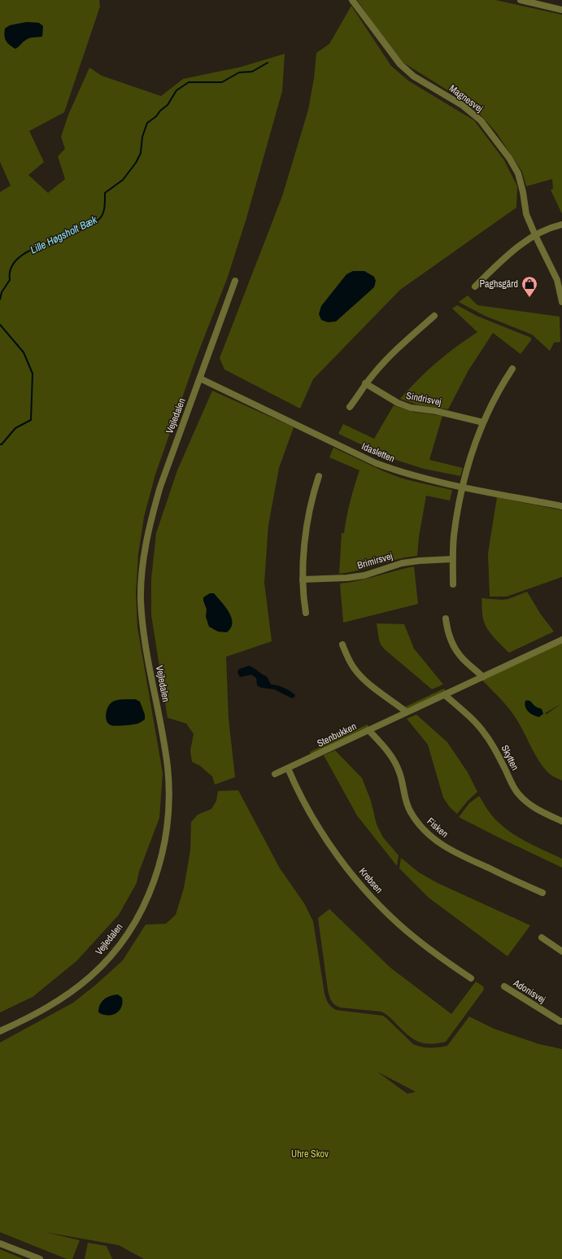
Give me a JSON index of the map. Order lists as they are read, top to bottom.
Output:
{
  "streets": {
    "street": [
      "Magnesvej",
      "Sindrisvej",
      "Vejledalen",
      "Idasletten",
      "Brimirsvej",
      "Stenbukken",
      "Skytten",
      "Fisken",
      "Krebsen",
      "Adonisvej"
    ]
  },
  "crossings": [
    ["Vejledalen", "Idasletten"],
    ["Stenbukken", "Skytten"],
    ["Stenbukken", "Fisken"],
    ["Stenbukken", "Krebsen"]
  ],
  "water": ["Lille Høgsholt Bæk"],
  "parks": ["Uhre Skov"],
  "places": {
    "shop": ["Paghsgård"]
  }
}
